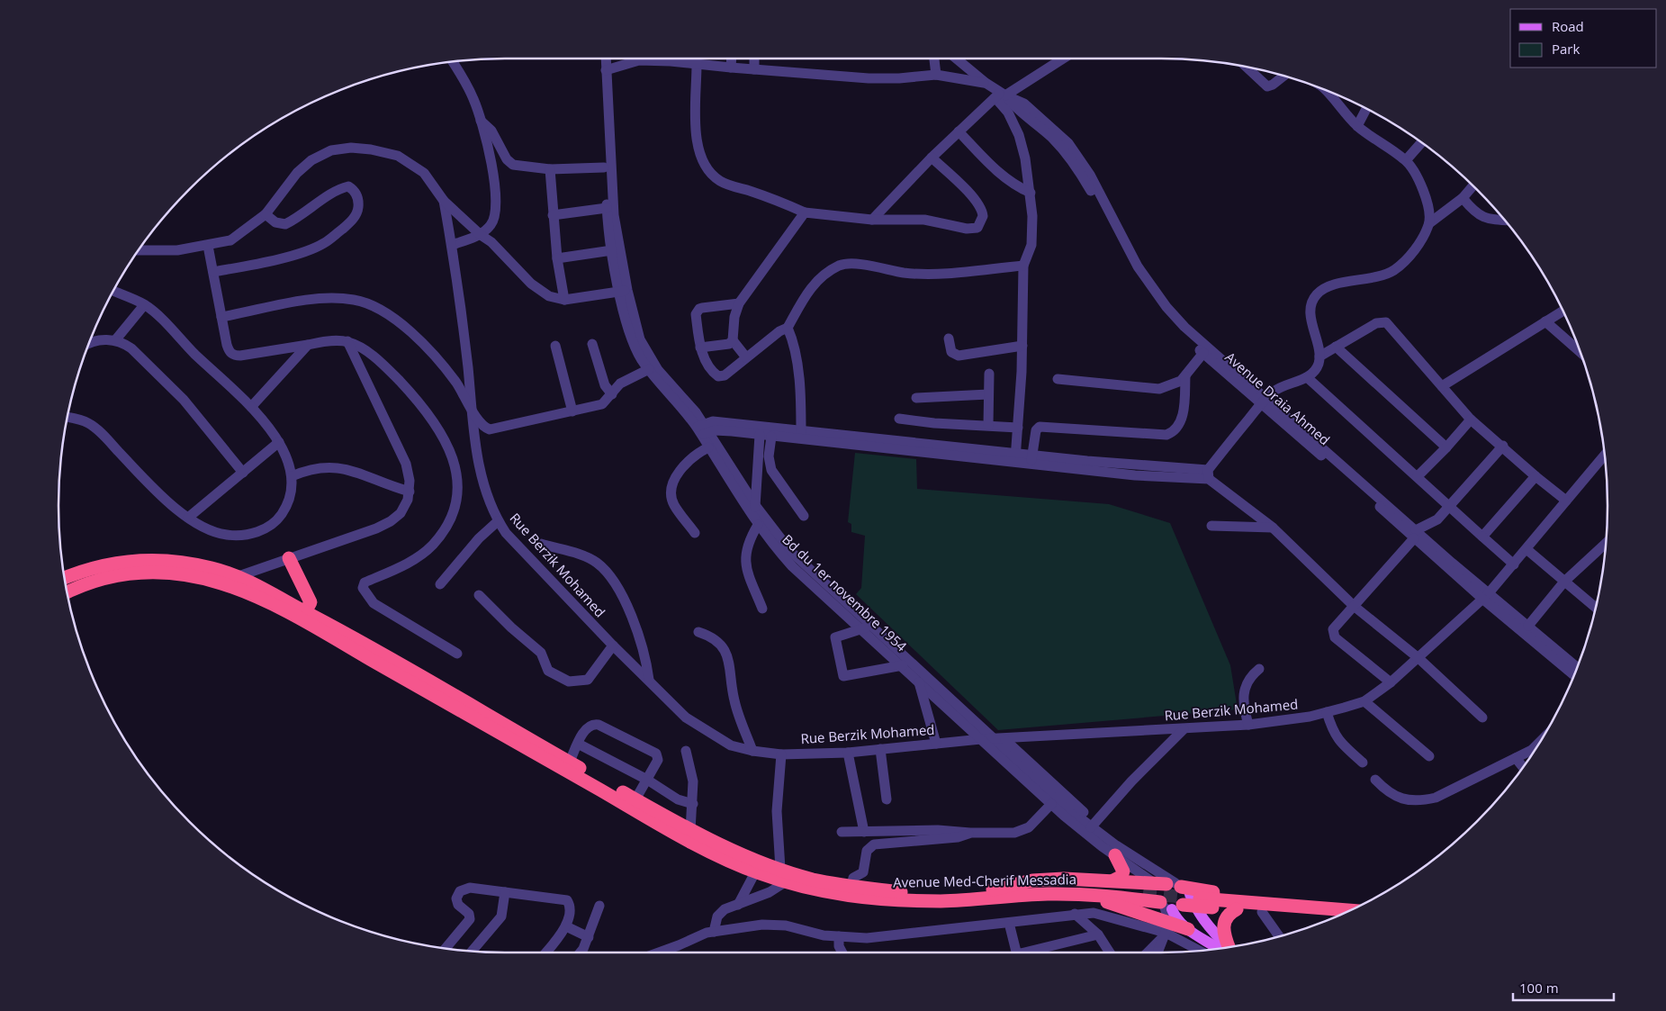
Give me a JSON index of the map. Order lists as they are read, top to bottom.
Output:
{
  "streets": {
    "highway": ["Avenue Med-Cherif Messadia"],
    "street": ["Avenue Draia Ahmed", "Rue Berzik Mohamed", "Bd du 1er novembre 1954"]
  },
  "crossings": [
    ["Avenue Draia Ahmed", "Rue Berzik Mohamed"],
    ["Rue Berzik Mohamed", "Bd du 1er novembre 1954"],
    ["Bd du 1er novembre 1954", "Avenue Med-Cherif Messadia"]
  ],
  "legend": ["Road", "Park"],
  "scale_bar": "100 m"
}
